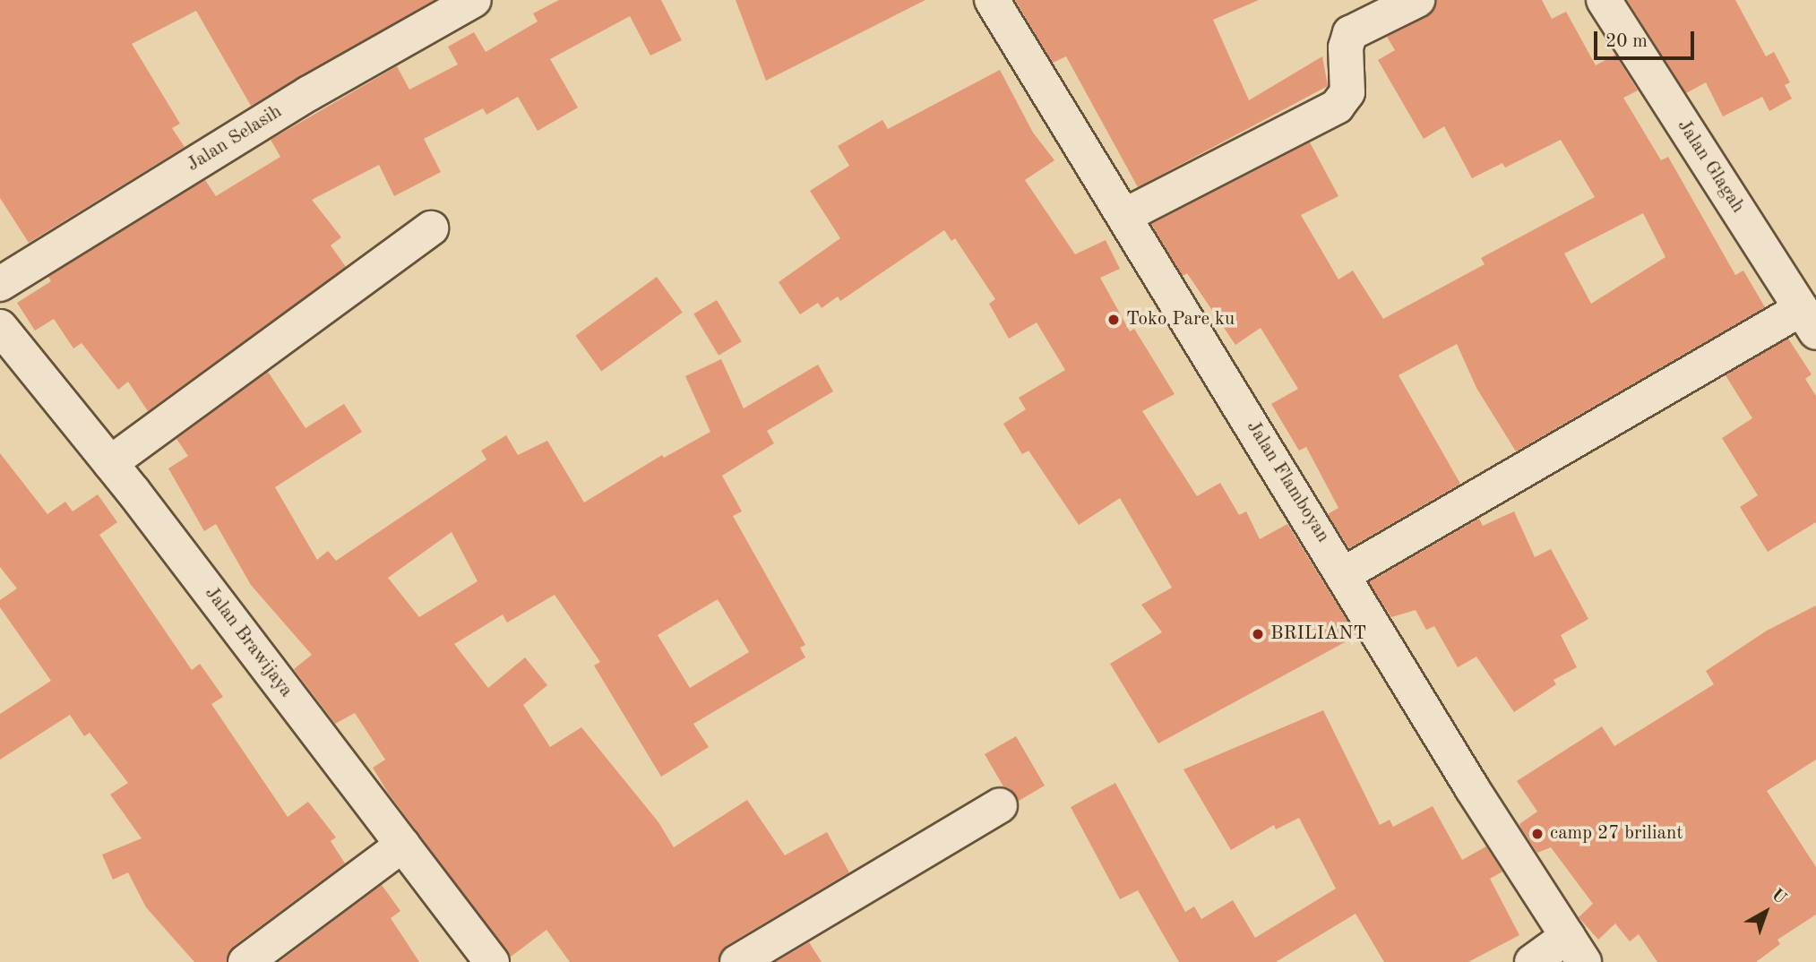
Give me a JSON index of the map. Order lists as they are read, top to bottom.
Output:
{
  "streets": {
    "street": [
      "Jalan Selasih",
      "Jalan Glagah",
      "Jalan Flamboyan",
      "Jalan Brawijaya"
    ]
  },
  "places": ["Toko Pare ku", "BRILIANT", "camp 27 briliant"],
  "scale_bar": "20 m",
  "north": "top right"
}
